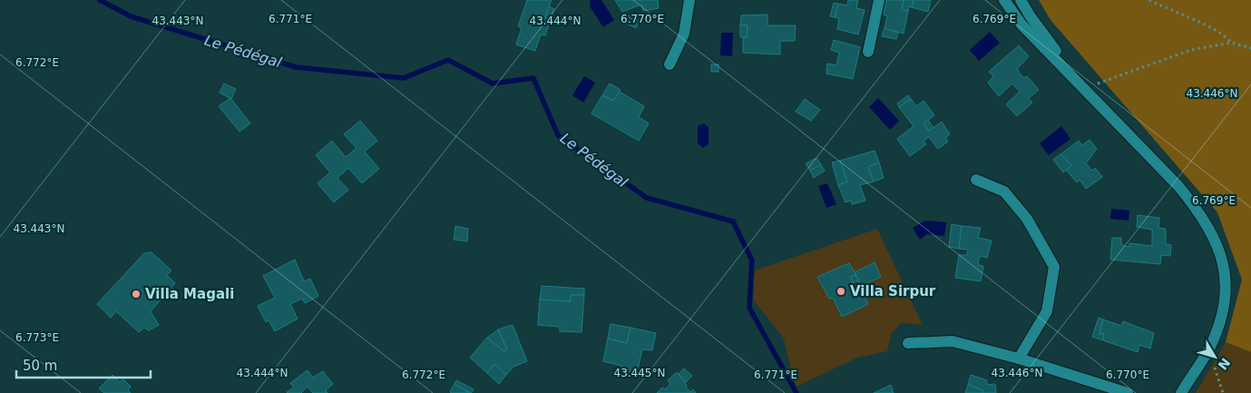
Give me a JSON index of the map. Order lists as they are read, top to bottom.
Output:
{
  "water": ["Le Pédégal"],
  "places": ["Villa Sirpur", "Villa Magali"],
  "scale_bar": "50 m",
  "north": "bottom right",
  "coordinates": [
    "6.771°E",
    "6.770°E",
    "6.769°E",
    "43.443°N",
    "43.444°N",
    "6.772°E",
    "43.446°N",
    "6.773°E",
    "43.445°N"
  ]
}
